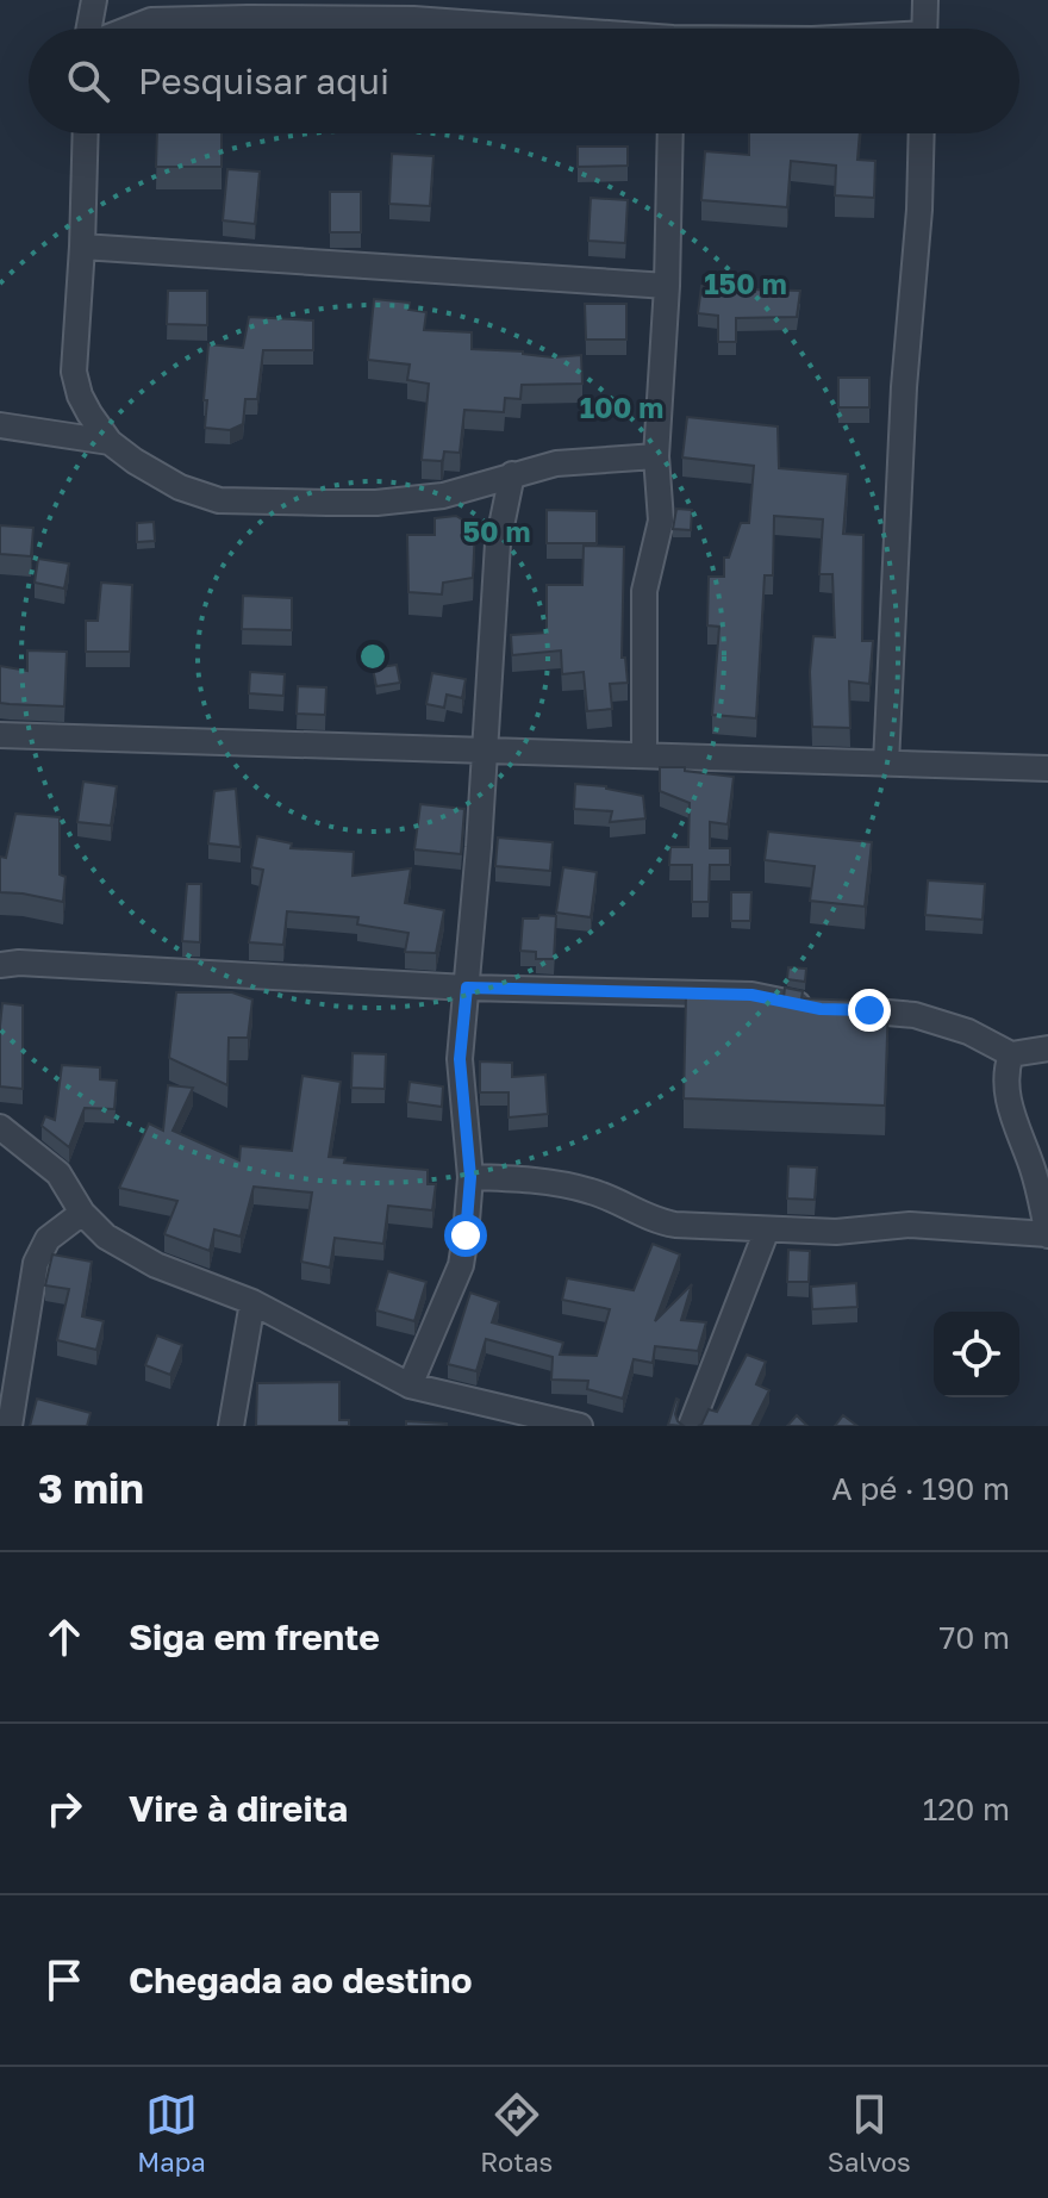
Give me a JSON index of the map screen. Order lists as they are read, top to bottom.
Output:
{
  "page": {
    "search": "Pesquisar aqui",
    "heading": ["3 min", "A pé · 190 m"],
    "list": [
      ["Siga em frente", "70 m"],
      ["Vire à direita", "120 m"],
      "Chegada ao destino"
    ],
    "nav": ["Mapa", "Rotas", "Salvos"]
  },
  "rings": ["150 m", "100 m", "50 m"]
}
